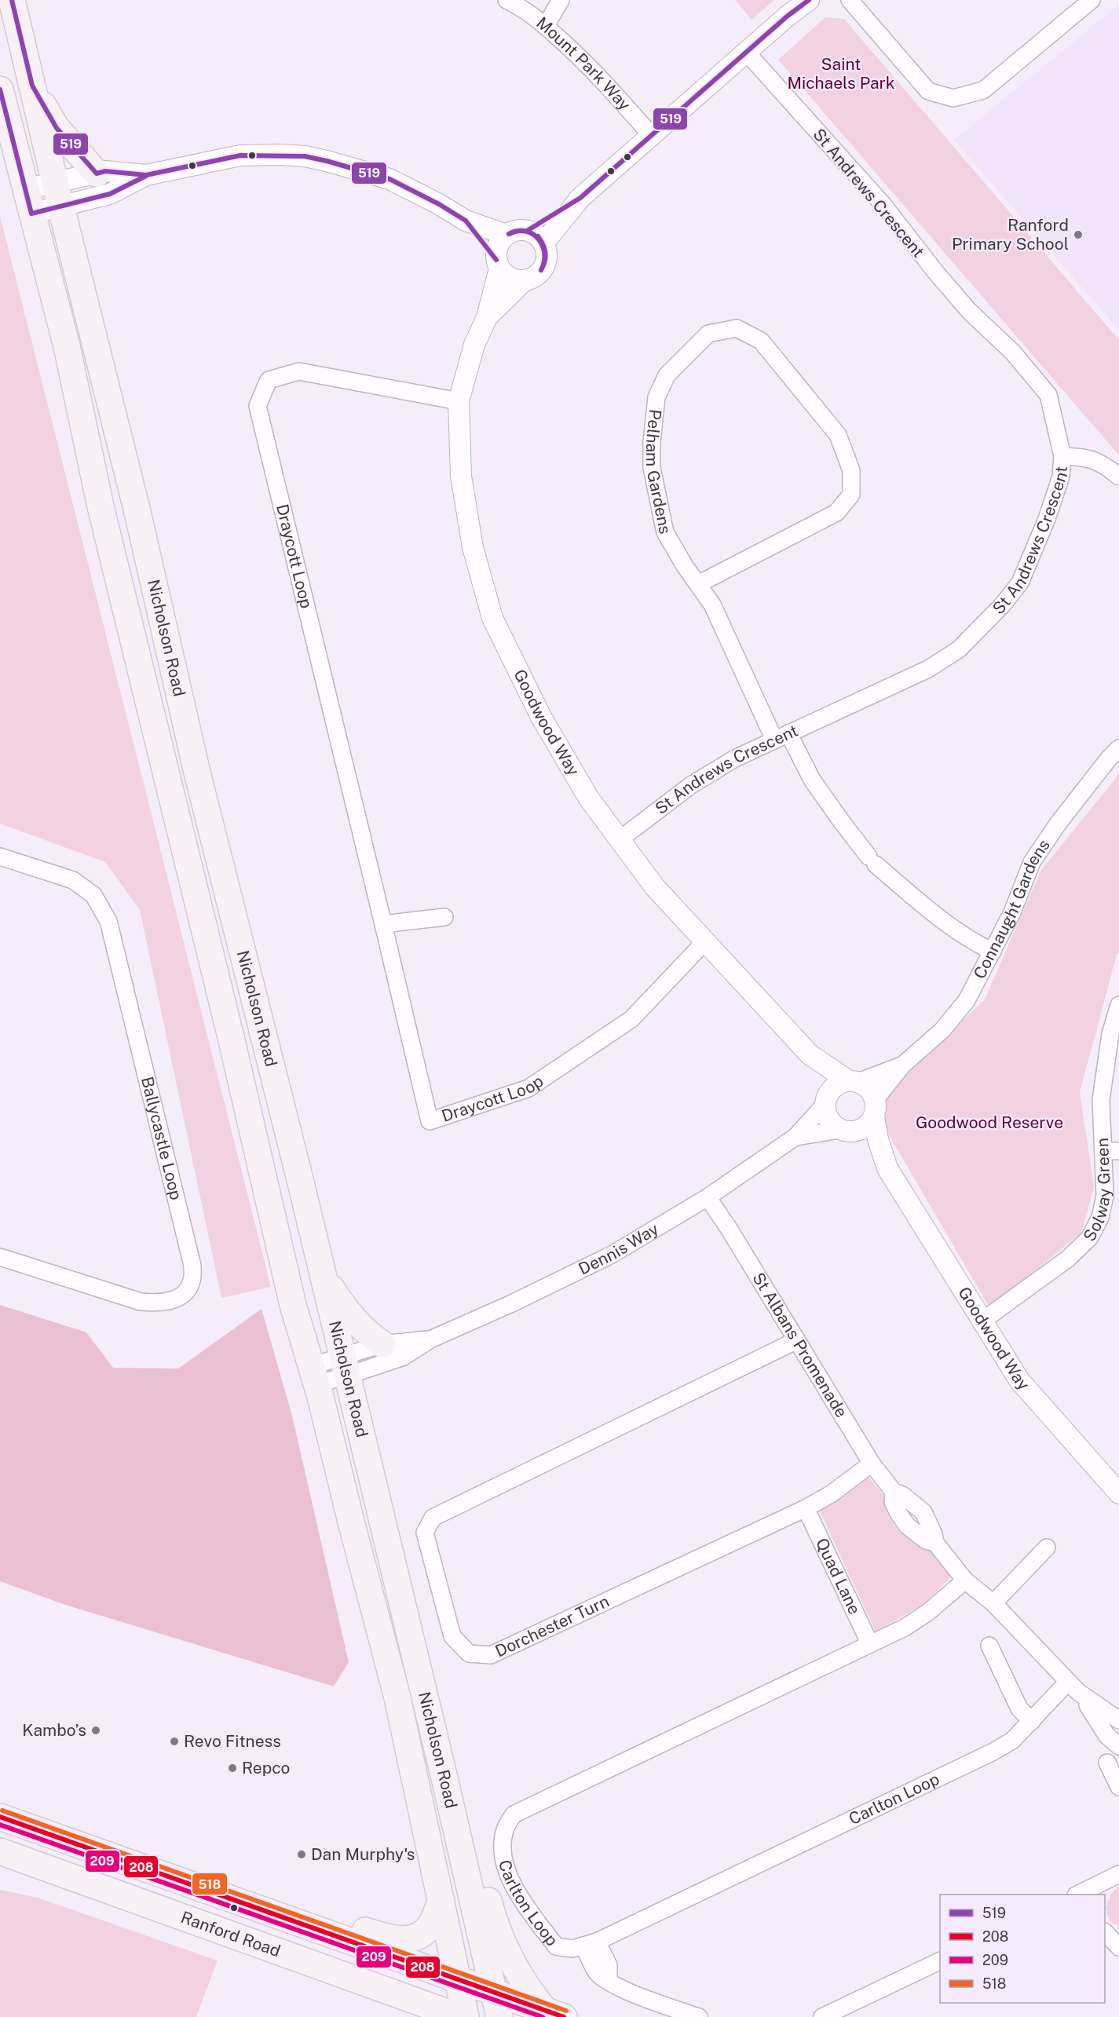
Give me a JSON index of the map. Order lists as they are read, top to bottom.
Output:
{
  "streets": {
    "main road": ["Nicholson Road", "Ranford Road"],
    "street": [
      "Mount Park Way",
      "St Andrews Crescent",
      "Pelham Gardens",
      "Draycott Loop",
      "Goodwood Way",
      "Connaught Gardens",
      "Ballycastle Loop",
      "Solway Green",
      "Dennis Way",
      "St Albans Promenade",
      "Quad Lane",
      "Dorchester Turn",
      "Carlton Loop"
    ]
  },
  "crossings": [
    ["St Andrews Crescent", "Pelham Gardens"],
    ["St Andrews Crescent", "Goodwood Way"],
    ["Pelham Gardens", "Connaught Gardens"],
    ["Draycott Loop", "Goodwood Way"],
    ["Nicholson Road", "Dennis Way"],
    ["Nicholson Road", "Ranford Road"],
    ["Goodwood Way", "Connaught Gardens"],
    ["Goodwood Way", "Solway Green"],
    ["Goodwood Way", "Dennis Way"],
    ["Connaught Gardens", "Dennis Way"],
    ["Dennis Way", "St Albans Promenade"],
    ["St Albans Promenade", "Dorchester Turn"],
    ["St Albans Promenade", "Carlton Loop"],
    ["Quad Lane", "Dorchester Turn"],
    ["Quad Lane", "Carlton Loop"]
  ],
  "parks": ["Saint Michaels Park", "Goodwood Reserve"],
  "places": [
    "Ranford Primary School",
    "Kambo’s",
    "Revo Fitness",
    "Repco",
    "Dan Murphy's"
  ],
  "lines": [
    "transit line 519",
    "transit line 518",
    "transit line 208",
    "transit line 209"
  ],
  "legend": [
    "519",
    "208",
    "209",
    "518"
  ]
}
